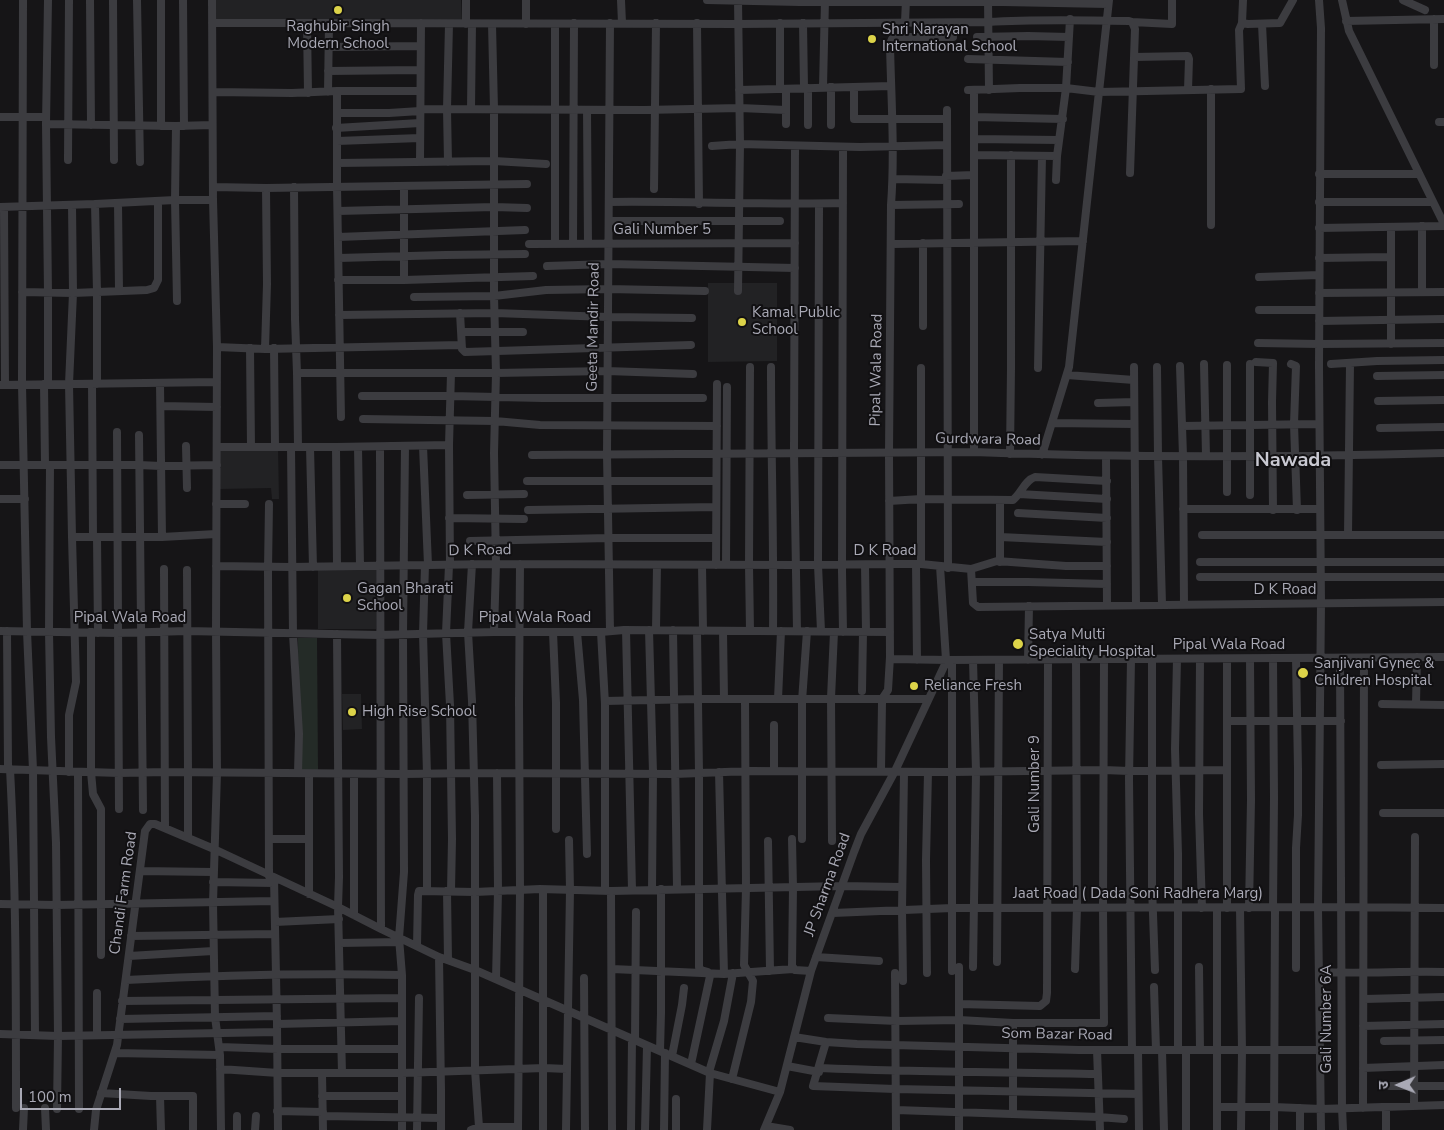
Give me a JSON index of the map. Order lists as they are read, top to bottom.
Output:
{
  "streets": {
    "street": [
      "Gali Number 5",
      "Geeta Mandir Road",
      "Pipal Wala Road",
      "Gurdwara Road",
      "D K Road",
      "Gali Number 9",
      "JP Sharma Road",
      "Chandi Farm Road",
      "Jaat Road ( Dada Soni Radhera Marg)",
      "Gali Number 6A",
      "Som Bazar Road"
    ]
  },
  "crossings": [
    ["Gali Number 5", "Geeta Mandir Road"],
    ["Geeta Mandir Road", "Pipal Wala Road"],
    ["Geeta Mandir Road", "Gurdwara Road"],
    ["Geeta Mandir Road", "D K Road"],
    ["Pipal Wala Road", "Gurdwara Road"],
    ["Pipal Wala Road", "D K Road"],
    ["Pipal Wala Road", "Gali Number 9"],
    ["Pipal Wala Road", "JP Sharma Road"],
    ["Pipal Wala Road", "Gali Number 6A"],
    ["Gali Number 9", "Jaat Road ( Dada Soni Radhera Marg)"],
    ["JP Sharma Road", "Jaat Road ( Dada Soni Radhera Marg)"],
    ["JP Sharma Road", "Som Bazar Road"],
    ["Jaat Road ( Dada Soni Radhera Marg)", "Gali Number 6A"]
  ],
  "districts": ["Nawada"],
  "places": [
    "Raghubir Singh Modern School",
    "Shri Narayan International School",
    "Kamal Public School",
    "Gagan Bharati School",
    "Satya Multi Speciality Hospital",
    "Sanjivani Gynec & Children Hospital",
    "Reliance Fresh",
    "High Rise School"
  ],
  "scale_bar": "100 m",
  "north": "left"
}
